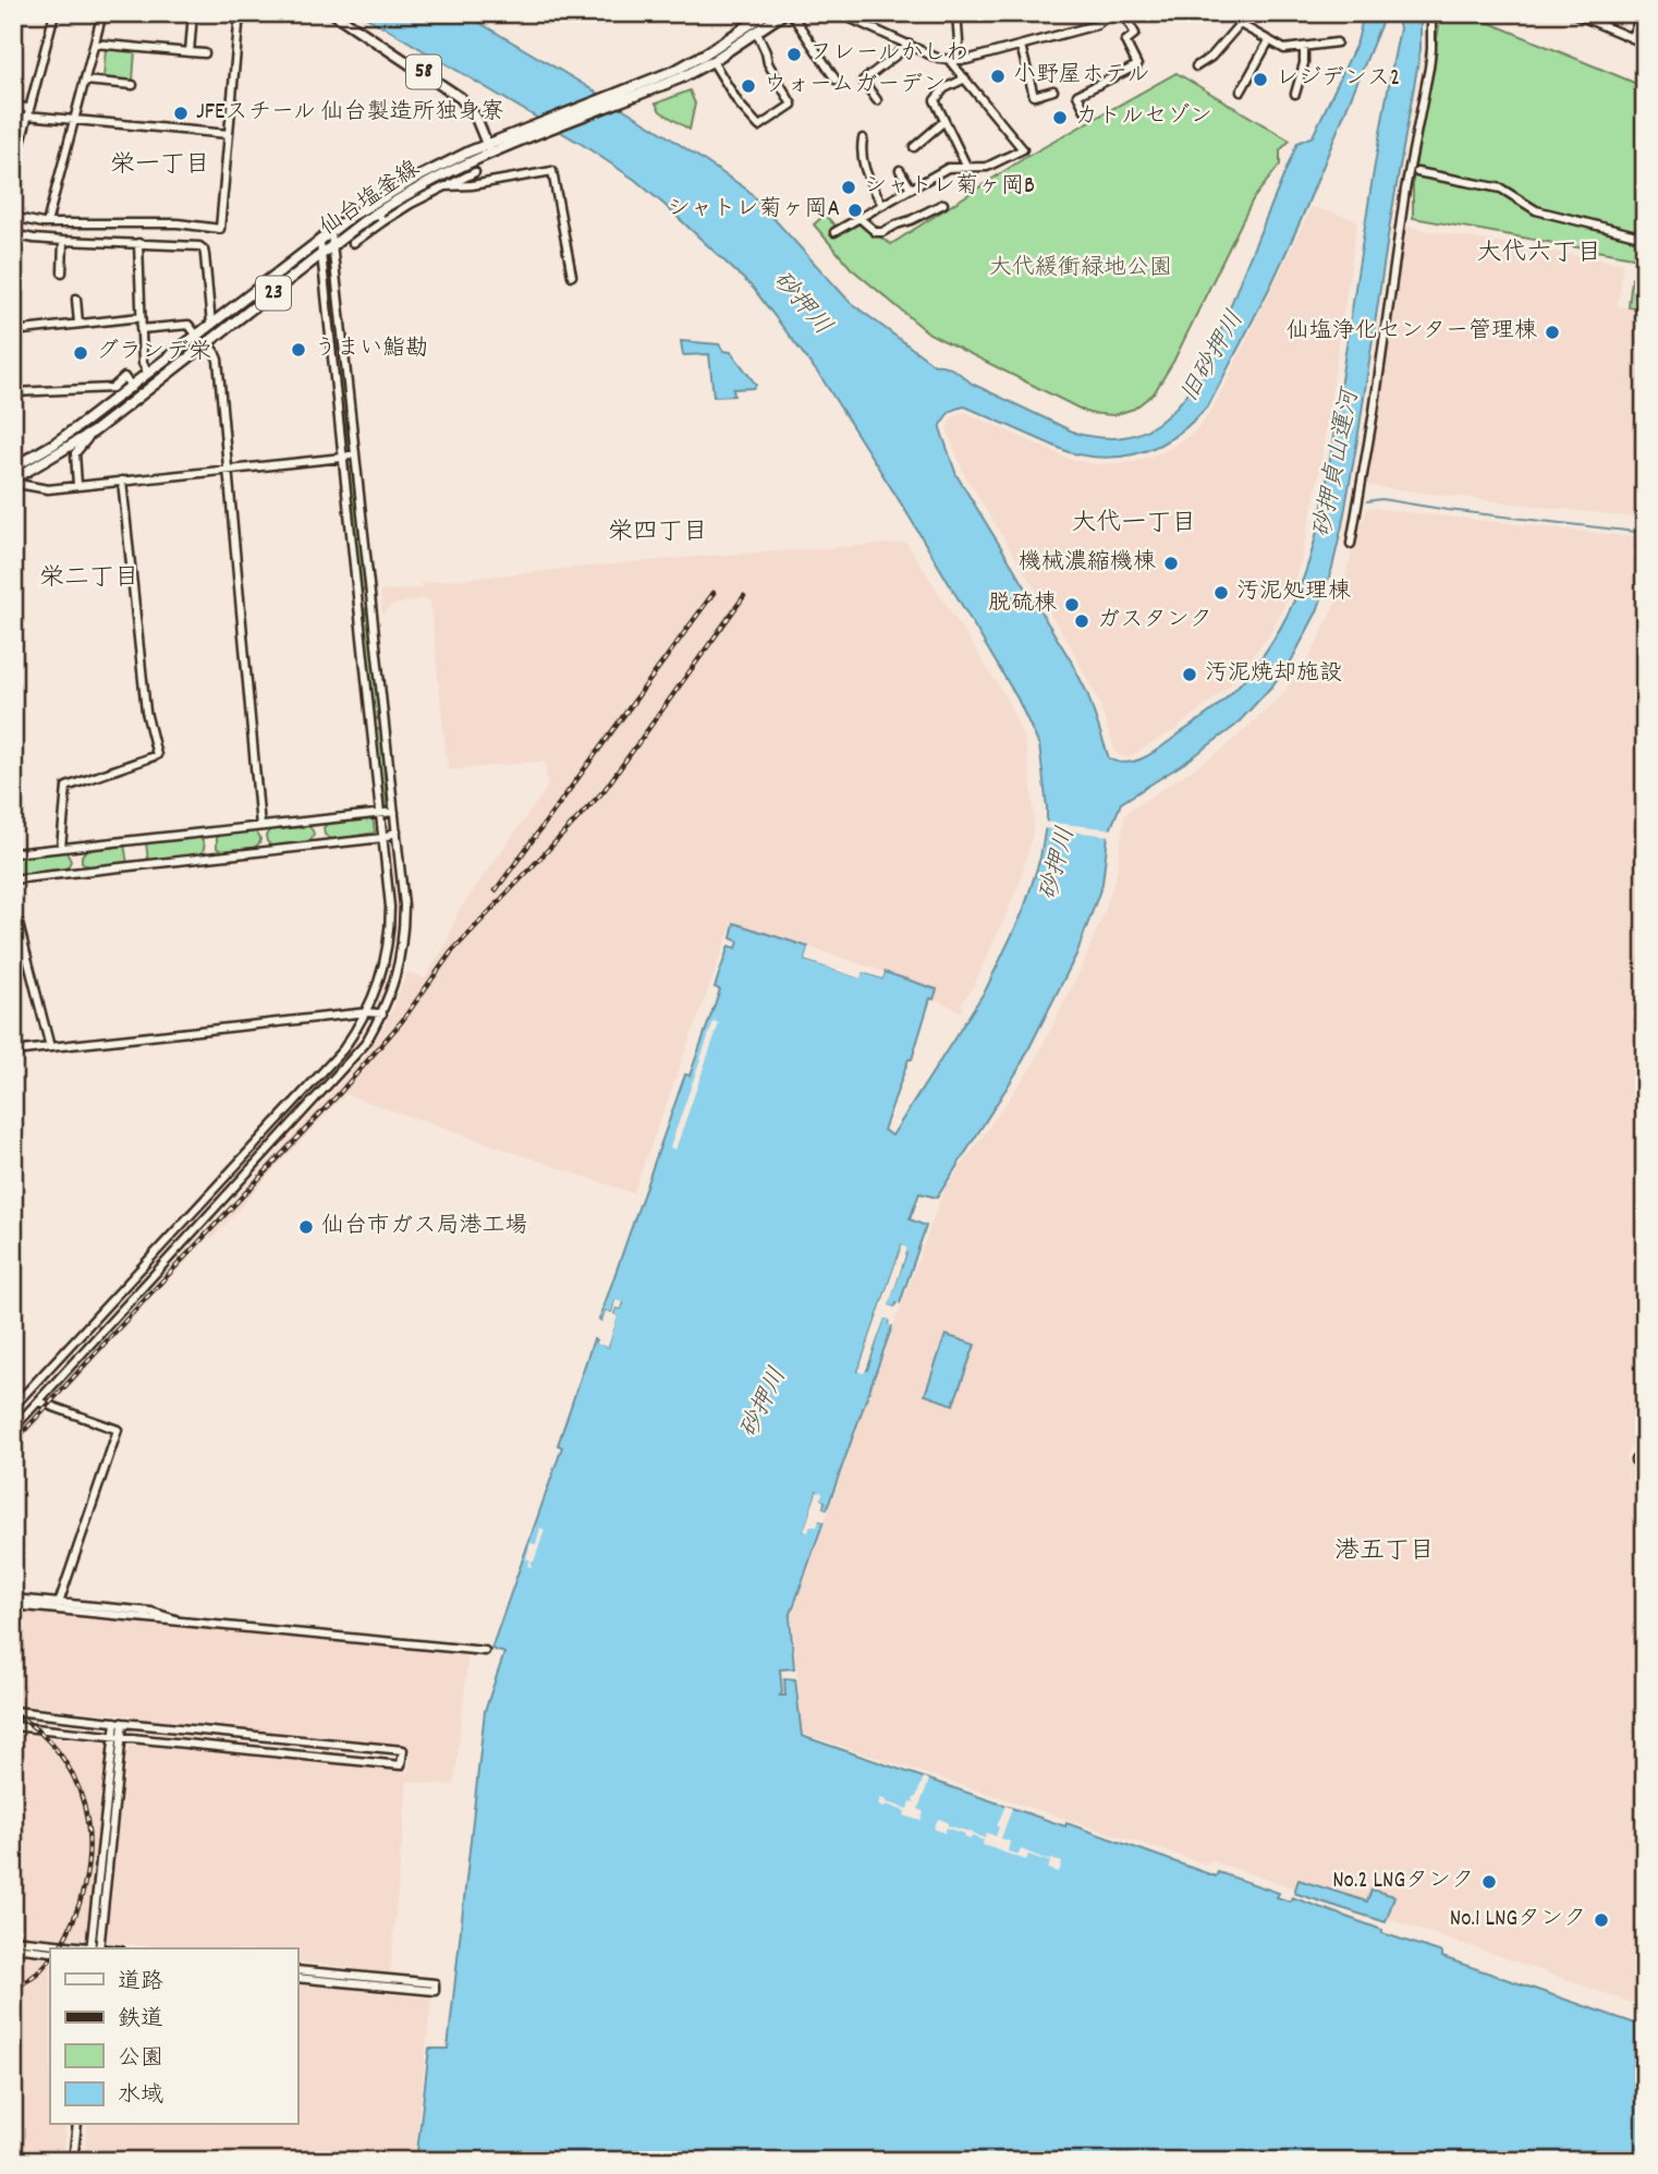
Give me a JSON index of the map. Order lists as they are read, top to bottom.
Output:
{
  "streets": {
    "main road": ["58", "仙台塩釜線", "23"]
  },
  "crossings": [
    ["58", "仙台塩釜線"]
  ],
  "districts": [
    "栄一丁目",
    "大代六丁目",
    "大代一丁目",
    "栄四丁目",
    "栄二丁目",
    "港五丁目"
  ],
  "water": ["砂押川", "旧砂押川", "砂押貞山運河"],
  "parks": ["大代緩衝緑地公園"],
  "places": [
    "フレールかしわ",
    "小野屋ホテル",
    "レジデンス2",
    "ウォームガーデン",
    "JFEスチール 仙台製造所独身寮",
    "カトルセゾン",
    "シャトレ菊ヶ岡B",
    "シャトレ菊ヶ岡A",
    "仙塩浄化センター管理棟",
    "うまい鮨勘",
    "グランデ栄",
    "機械濃縮機棟",
    "汚泥処理棟",
    "脱硫棟",
    "ガスタンク",
    "汚泥焼却施設",
    "仙台市ガス局港工場",
    "No.2 LNGタンク",
    "No.1 LNGタンク"
  ],
  "legend": [
    "道路",
    "鉄道",
    "公園",
    "水域"
  ]
}
